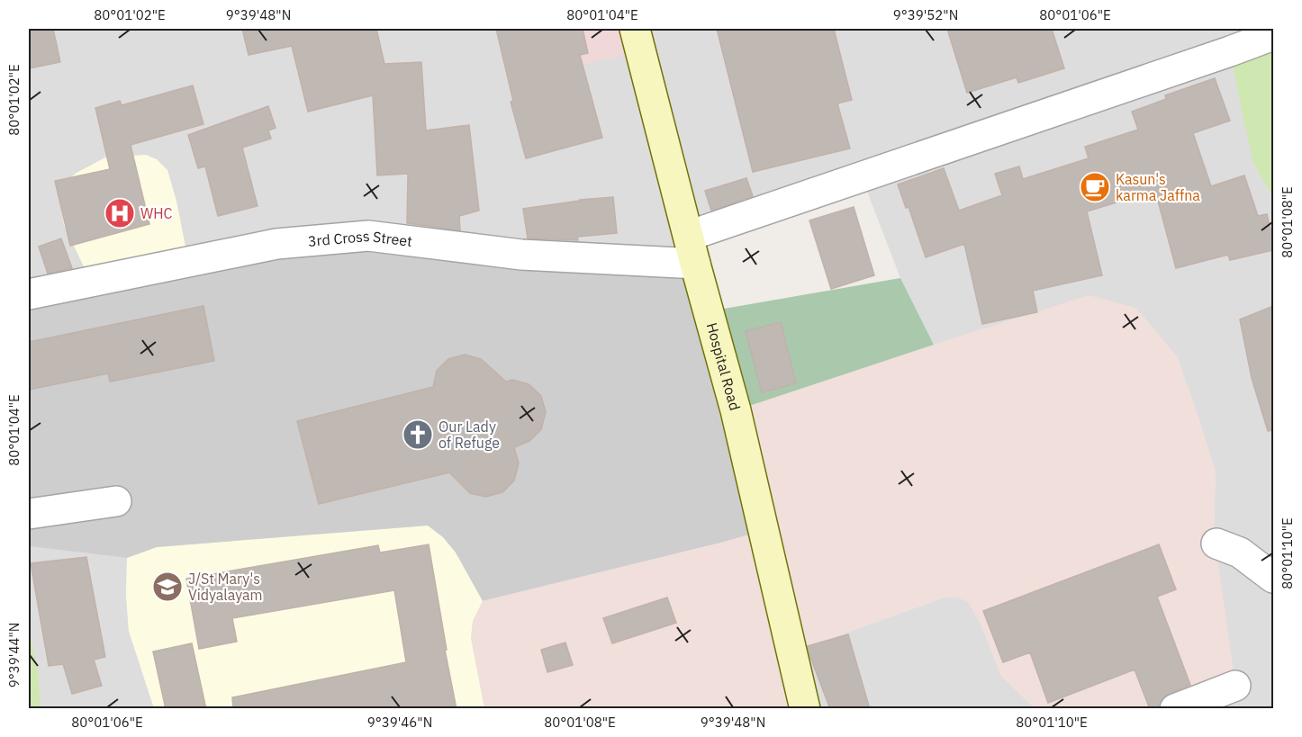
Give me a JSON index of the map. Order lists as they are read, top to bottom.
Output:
{
  "streets": {
    "street": ["3rd Cross Street", "Hospital Road"]
  },
  "crossings": [
    ["3rd Cross Street", "Hospital Road"]
  ],
  "places": {
    "cafe": ["Kasun's karma Jaffna"],
    "hospital": ["WHC"],
    "church": ["Our Lady of Refuge"],
    "school or university": ["J/St Mary's Vidyalayam"]
  },
  "coordinates": [
    "80°01'02\"E",
    "9°39'48\"N",
    "80°01'04\"E",
    "9°39'52\"N",
    "80°01'06\"E",
    "80°01'08\"E",
    "80°01'10\"E",
    "9°39'44\"N",
    "9°39'46\"N"
  ]
}
